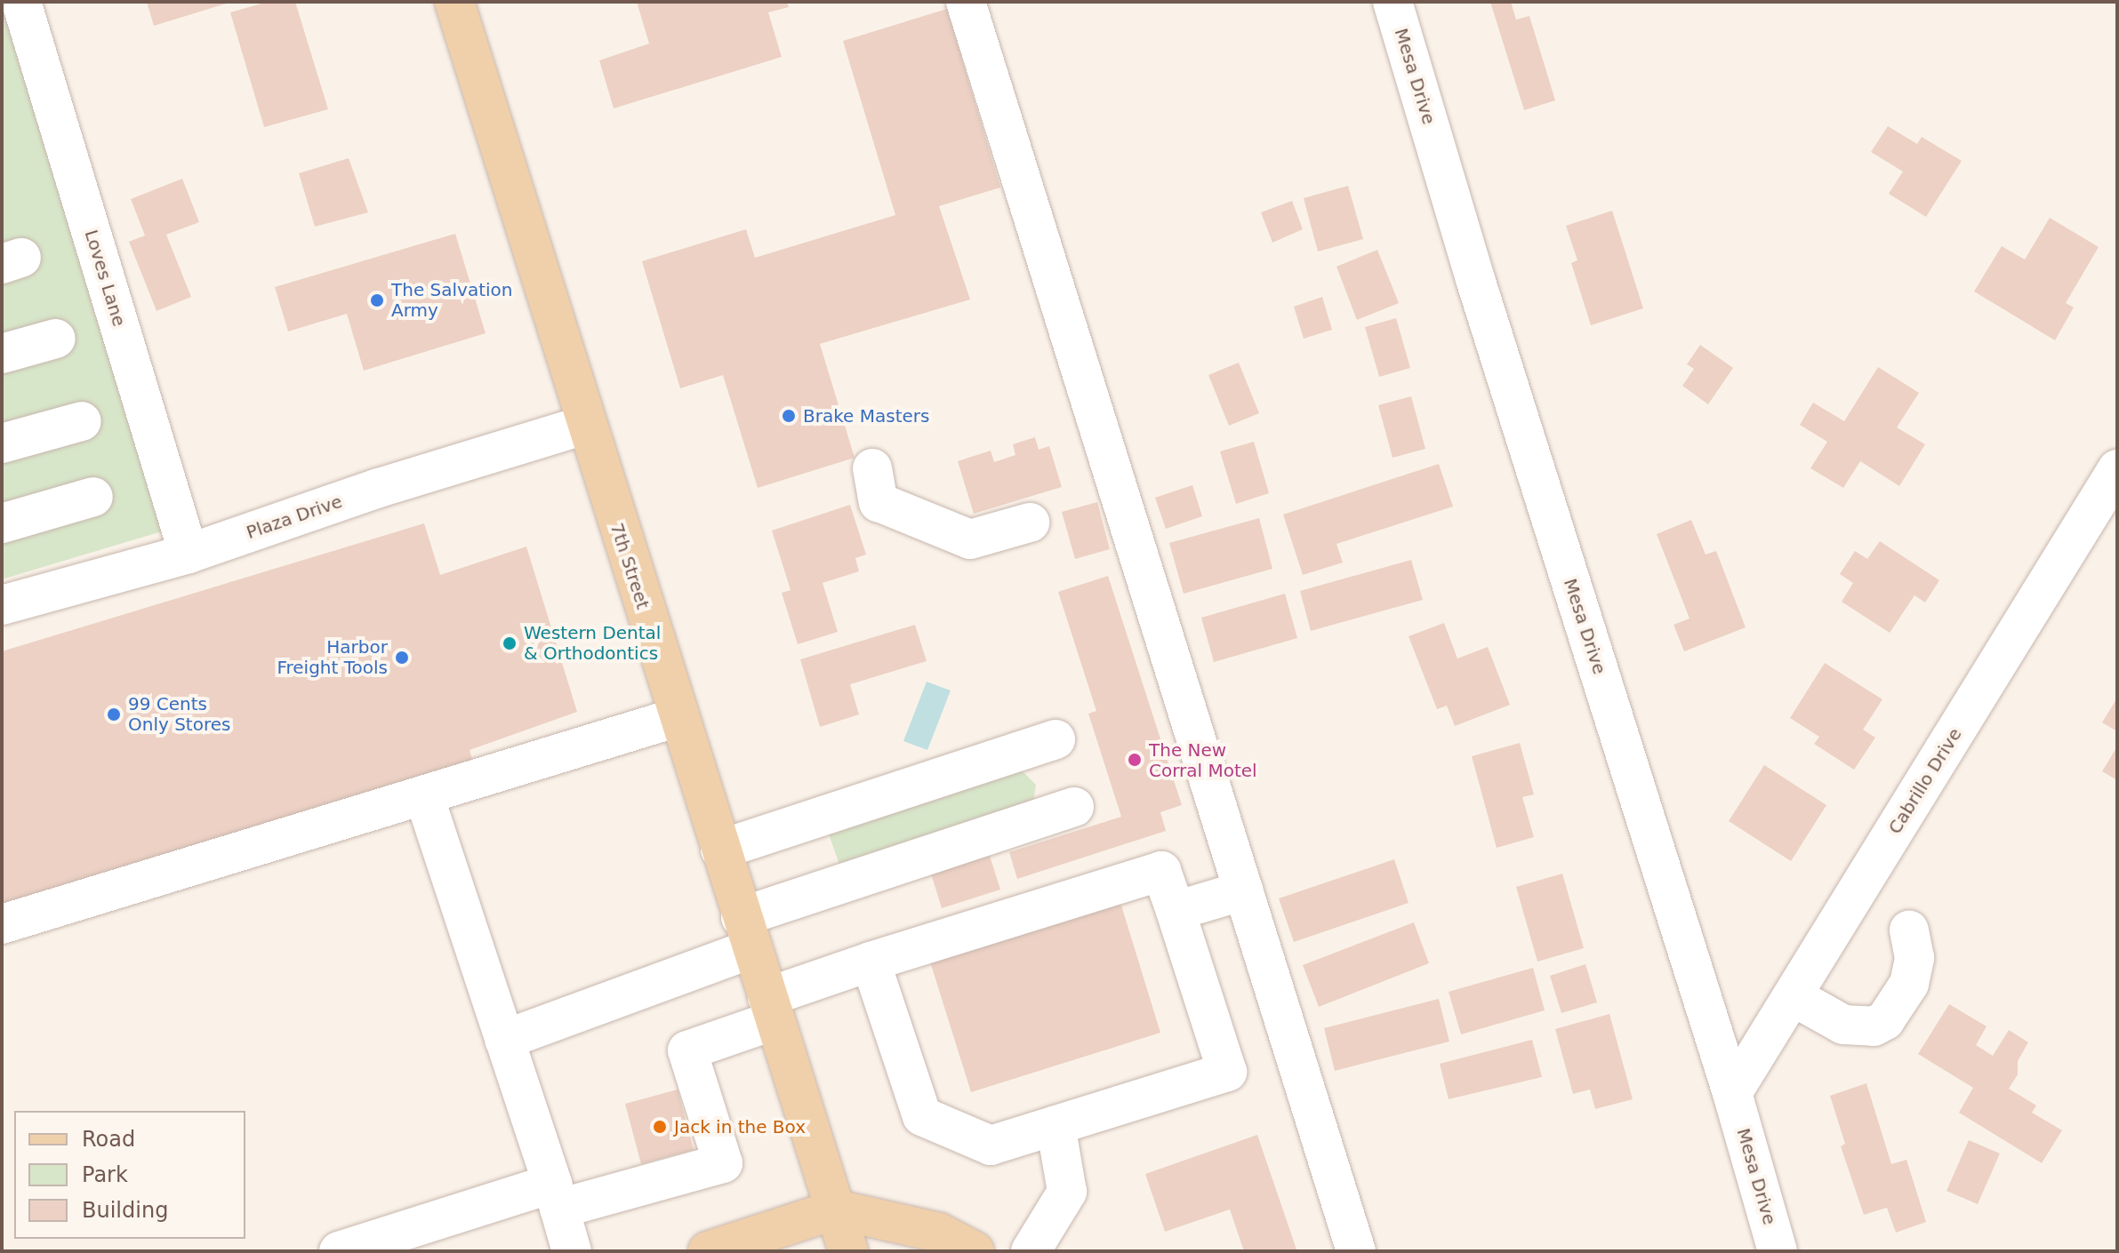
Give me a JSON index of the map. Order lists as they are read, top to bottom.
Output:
{
  "streets": {
    "main road": ["7th Street"],
    "street": [
      "Mesa Drive",
      "Loves Lane",
      "Plaza Drive",
      "Cabrillo Drive"
    ]
  },
  "crossings": [
    ["Mesa Drive", "Cabrillo Drive"],
    ["Loves Lane", "Plaza Drive"],
    ["Plaza Drive", "7th Street"]
  ],
  "places": [
    "The Salvation Army",
    "Brake Masters",
    "Western Dental & Orthodontics",
    "Harbor Freight Tools",
    "99 Cents Only Stores",
    "The New Corral Motel",
    "Jack in the Box"
  ],
  "legend": ["Road", "Park", "Building"]
}
